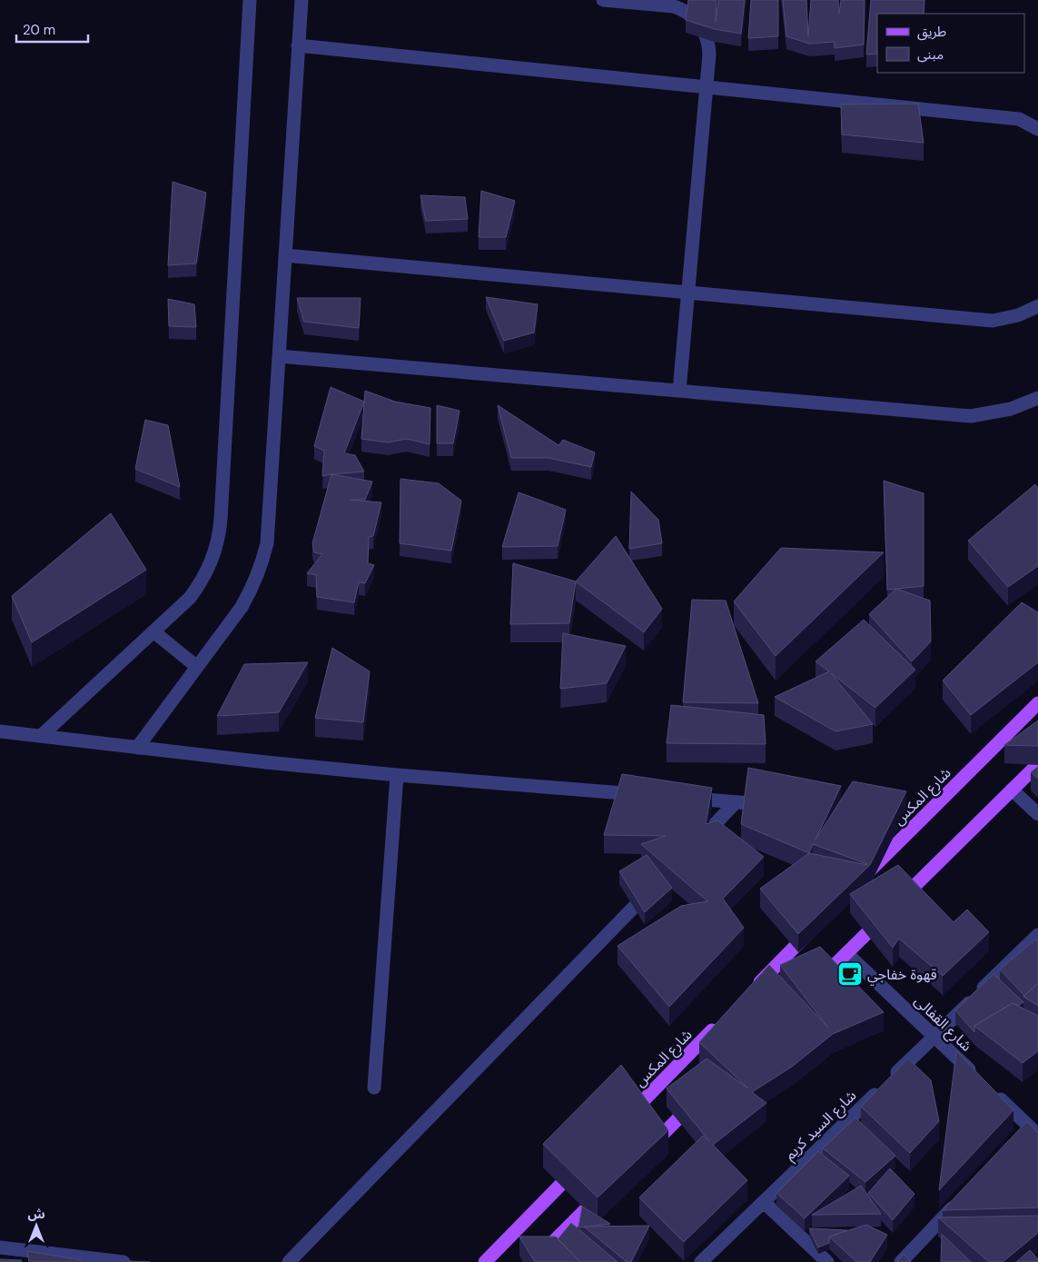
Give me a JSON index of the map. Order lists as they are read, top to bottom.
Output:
{
  "streets": {
    "main road": ["شارع المكس"],
    "street": ["شارع القفالى", "شارع السيد كريم"]
  },
  "crossings": [
    ["شارع القفالى", "شارع السيد كريم"]
  ],
  "places": {
    "cafe": ["قهوة خفاجي"]
  },
  "legend": ["طريق", "مبنى"],
  "scale_bar": "20 m",
  "north": "top"
}
